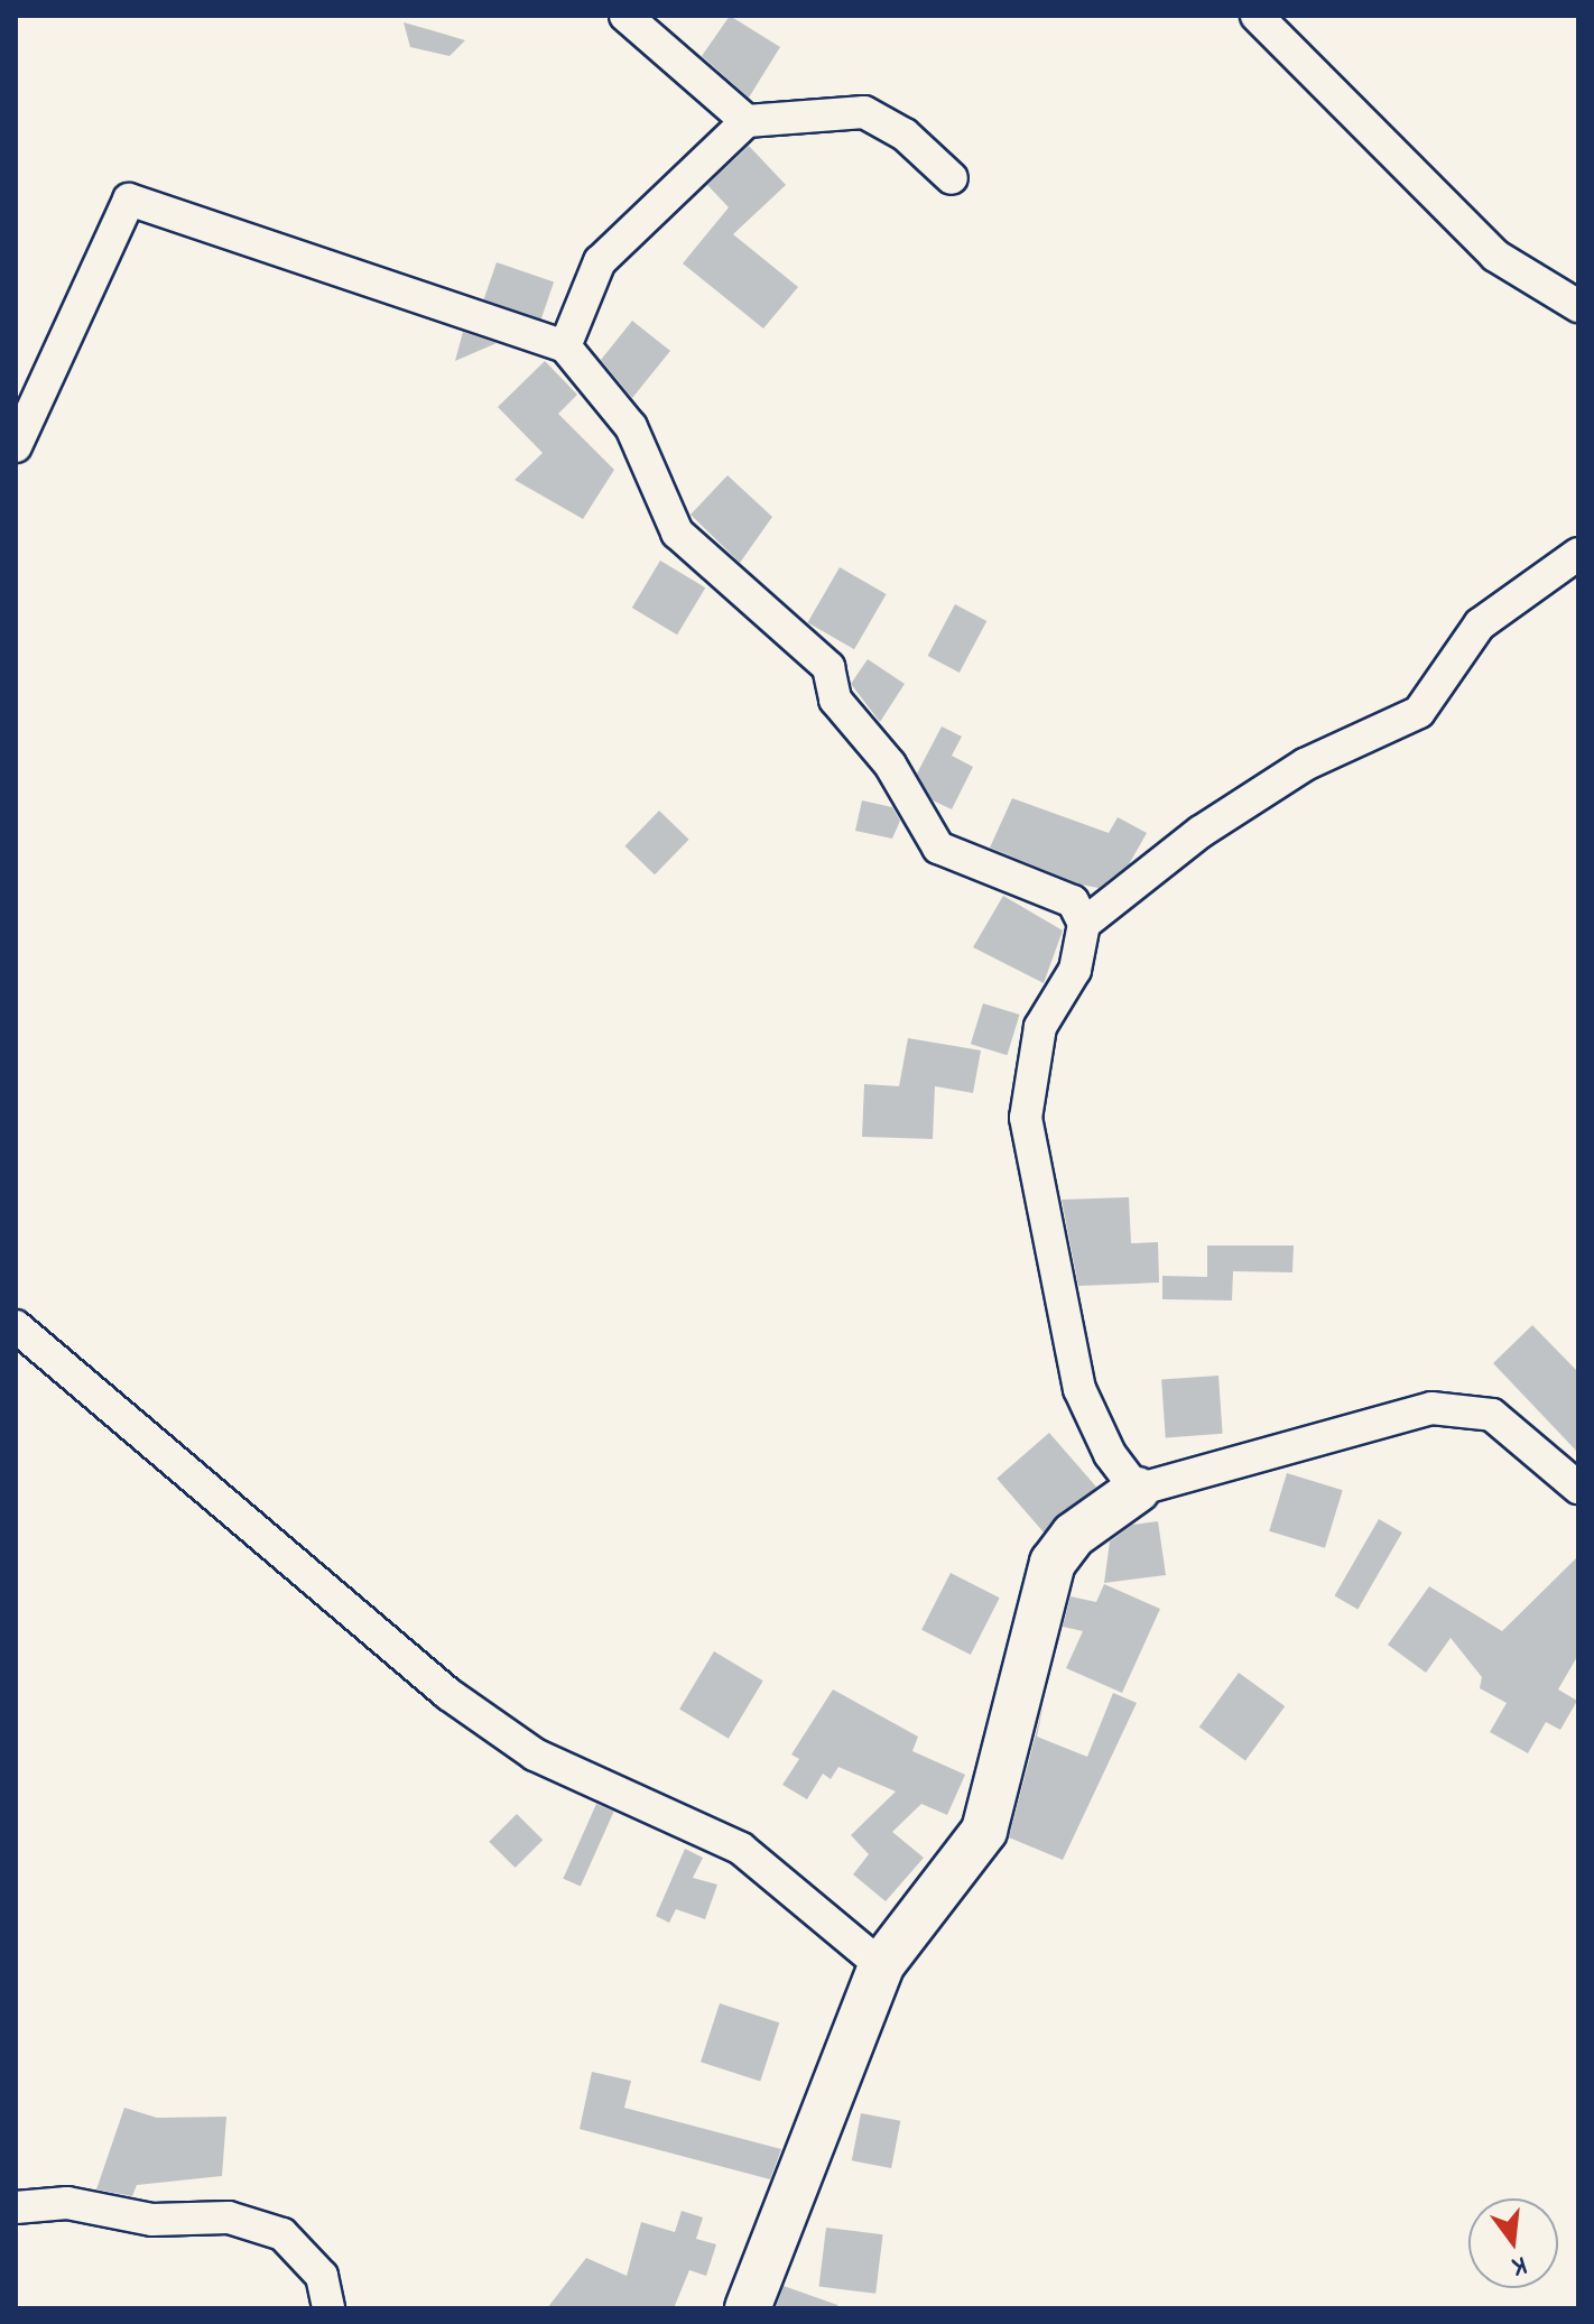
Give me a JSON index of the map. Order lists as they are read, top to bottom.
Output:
{
  "north": "bottom"
}
